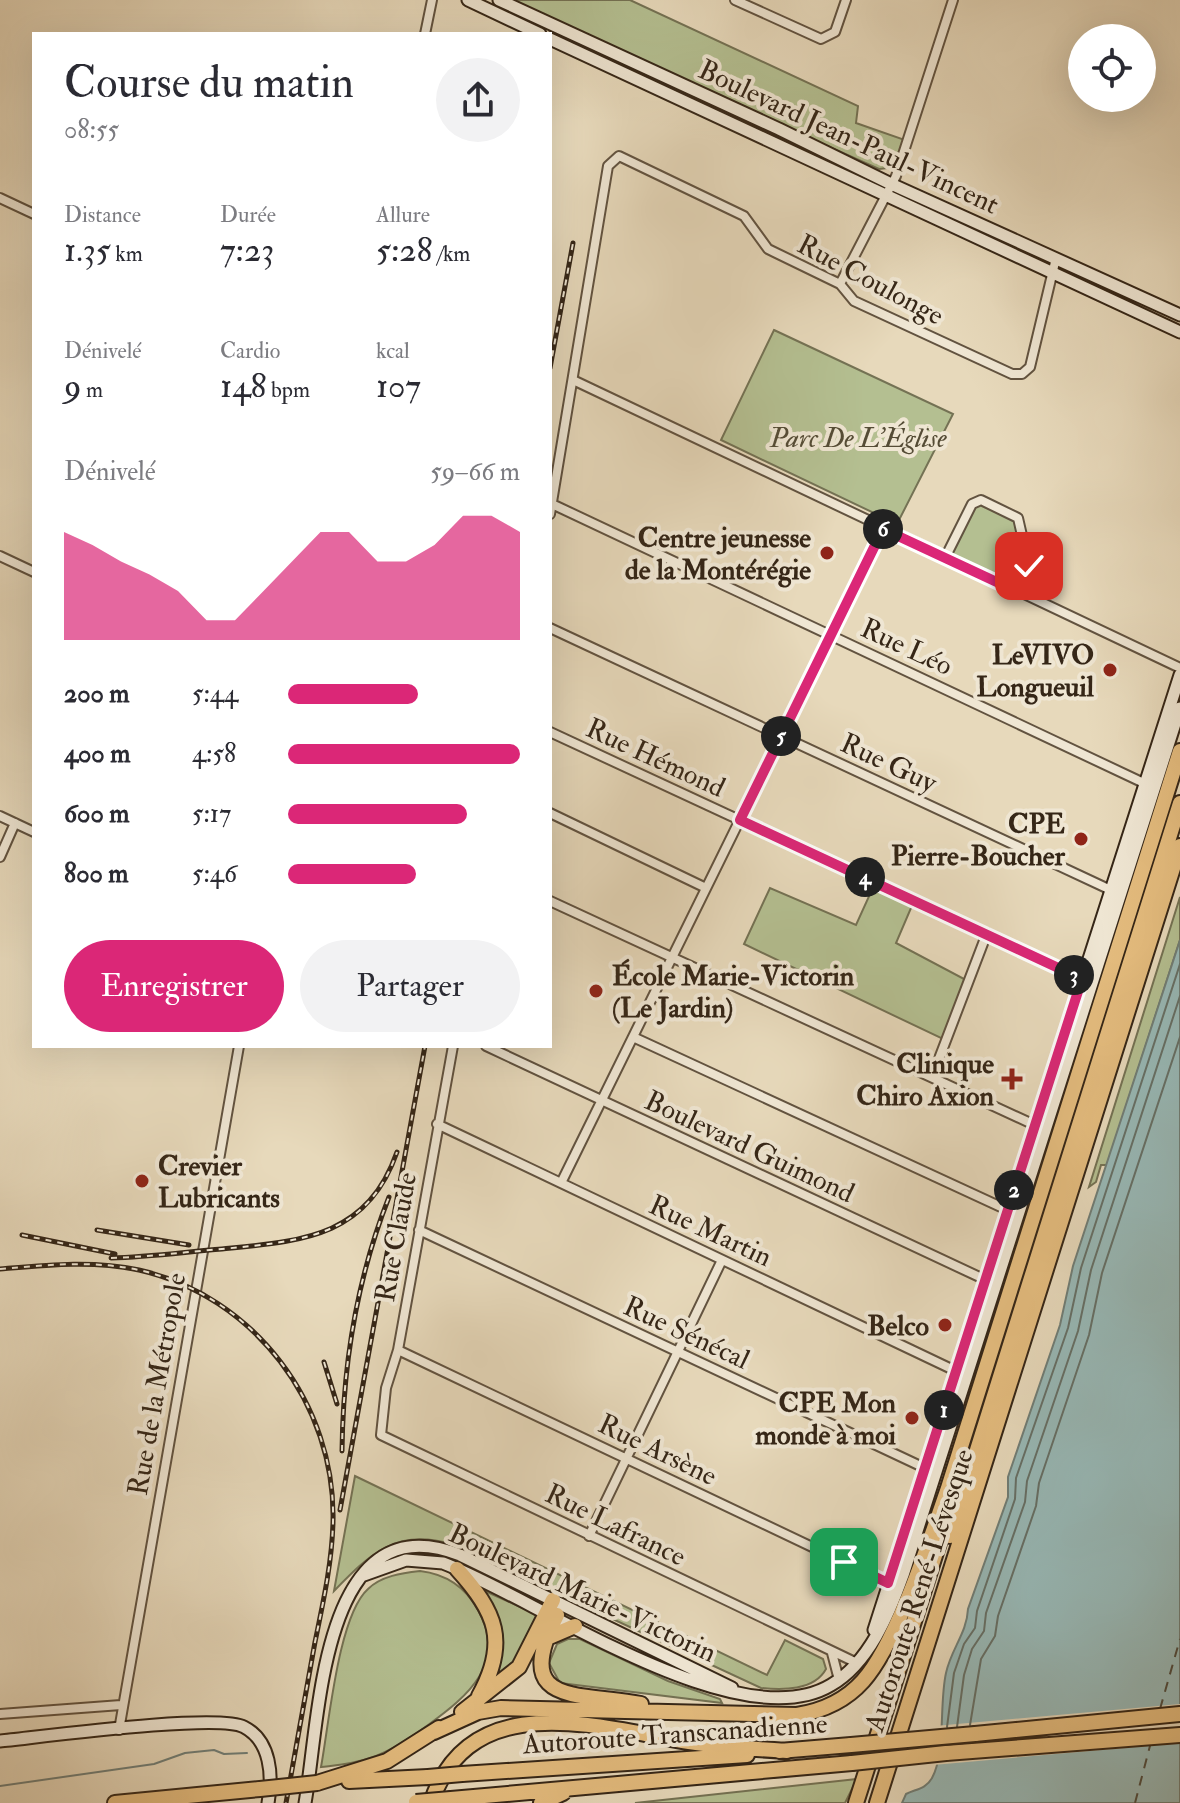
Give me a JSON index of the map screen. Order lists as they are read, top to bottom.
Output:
{
  "streets": {
    "highway": ["Autoroute René-Lévesque", "Autoroute Transcanadienne"],
    "street": [
      "Boulevard Jean-Paul-Vincent",
      "Rue Coulonge",
      "Rue Léo",
      "Rue Hémond",
      "Rue Guy",
      "Boulevard Guimond",
      "Rue Martin",
      "Rue Claude",
      "Rue Sénécal",
      "Rue de la Métropole",
      "Rue Arsène",
      "Rue Lafrance",
      "Boulevard Marie-Victorin"
    ]
  },
  "crossings": [
    ["Boulevard Jean-Paul-Vincent", "Rue Coulonge"],
    ["Rue Léo", "Boulevard Marie-Victorin"],
    ["Rue Hémond", "Boulevard Marie-Victorin"],
    ["Rue Guy", "Boulevard Marie-Victorin"],
    ["Boulevard Guimond", "Boulevard Marie-Victorin"],
    ["Rue Martin", "Rue Claude"],
    ["Rue Martin", "Boulevard Marie-Victorin"],
    ["Rue Claude", "Rue Sénécal"],
    ["Rue Claude", "Rue Arsène"],
    ["Rue Claude", "Rue Lafrance"],
    ["Rue Sénécal", "Boulevard Marie-Victorin"],
    ["Rue Arsène", "Boulevard Marie-Victorin"],
    ["Rue Lafrance", "Boulevard Marie-Victorin"]
  ],
  "parks": ["Parc De L'Église"],
  "places": {
    "other": [
      "Centre jeunesse de la Montérégie",
      "LeVIVO Longueuil",
      "CPE Pierre-Boucher",
      "École Marie-Victorin (Le Jardin)",
      "Crevier Lubricants",
      "Belco",
      "CPE Mon monde à moi"
    ],
    "health": ["Clinique Chiro Axion"]
  },
  "page": {
    "heading": ["Course du matin", "08:55"],
    "stats": [
      ["Distance", "1.35 km"],
      ["Durée", "7:23"],
      ["Allure", "5:28 /km"],
      ["Dénivelé", "9 m"],
      ["Cardio", "148 bpm"],
      ["kcal", "107"]
    ],
    "chart": ["Dénivelé", "59–66 m"],
    "pins": [
      "6",
      "5",
      "4",
      "3",
      "2",
      "1"
    ],
    "list": [
      {
        "name": "200 m",
        "note": "5:44"
      },
      {
        "name": "400 m",
        "note": "4:58"
      },
      {
        "name": "600 m",
        "note": "5:17"
      },
      {
        "name": "800 m",
        "note": "5:46"
      }
    ],
    "buttons": ["Enregistrer", "Partager"]
  }
}
